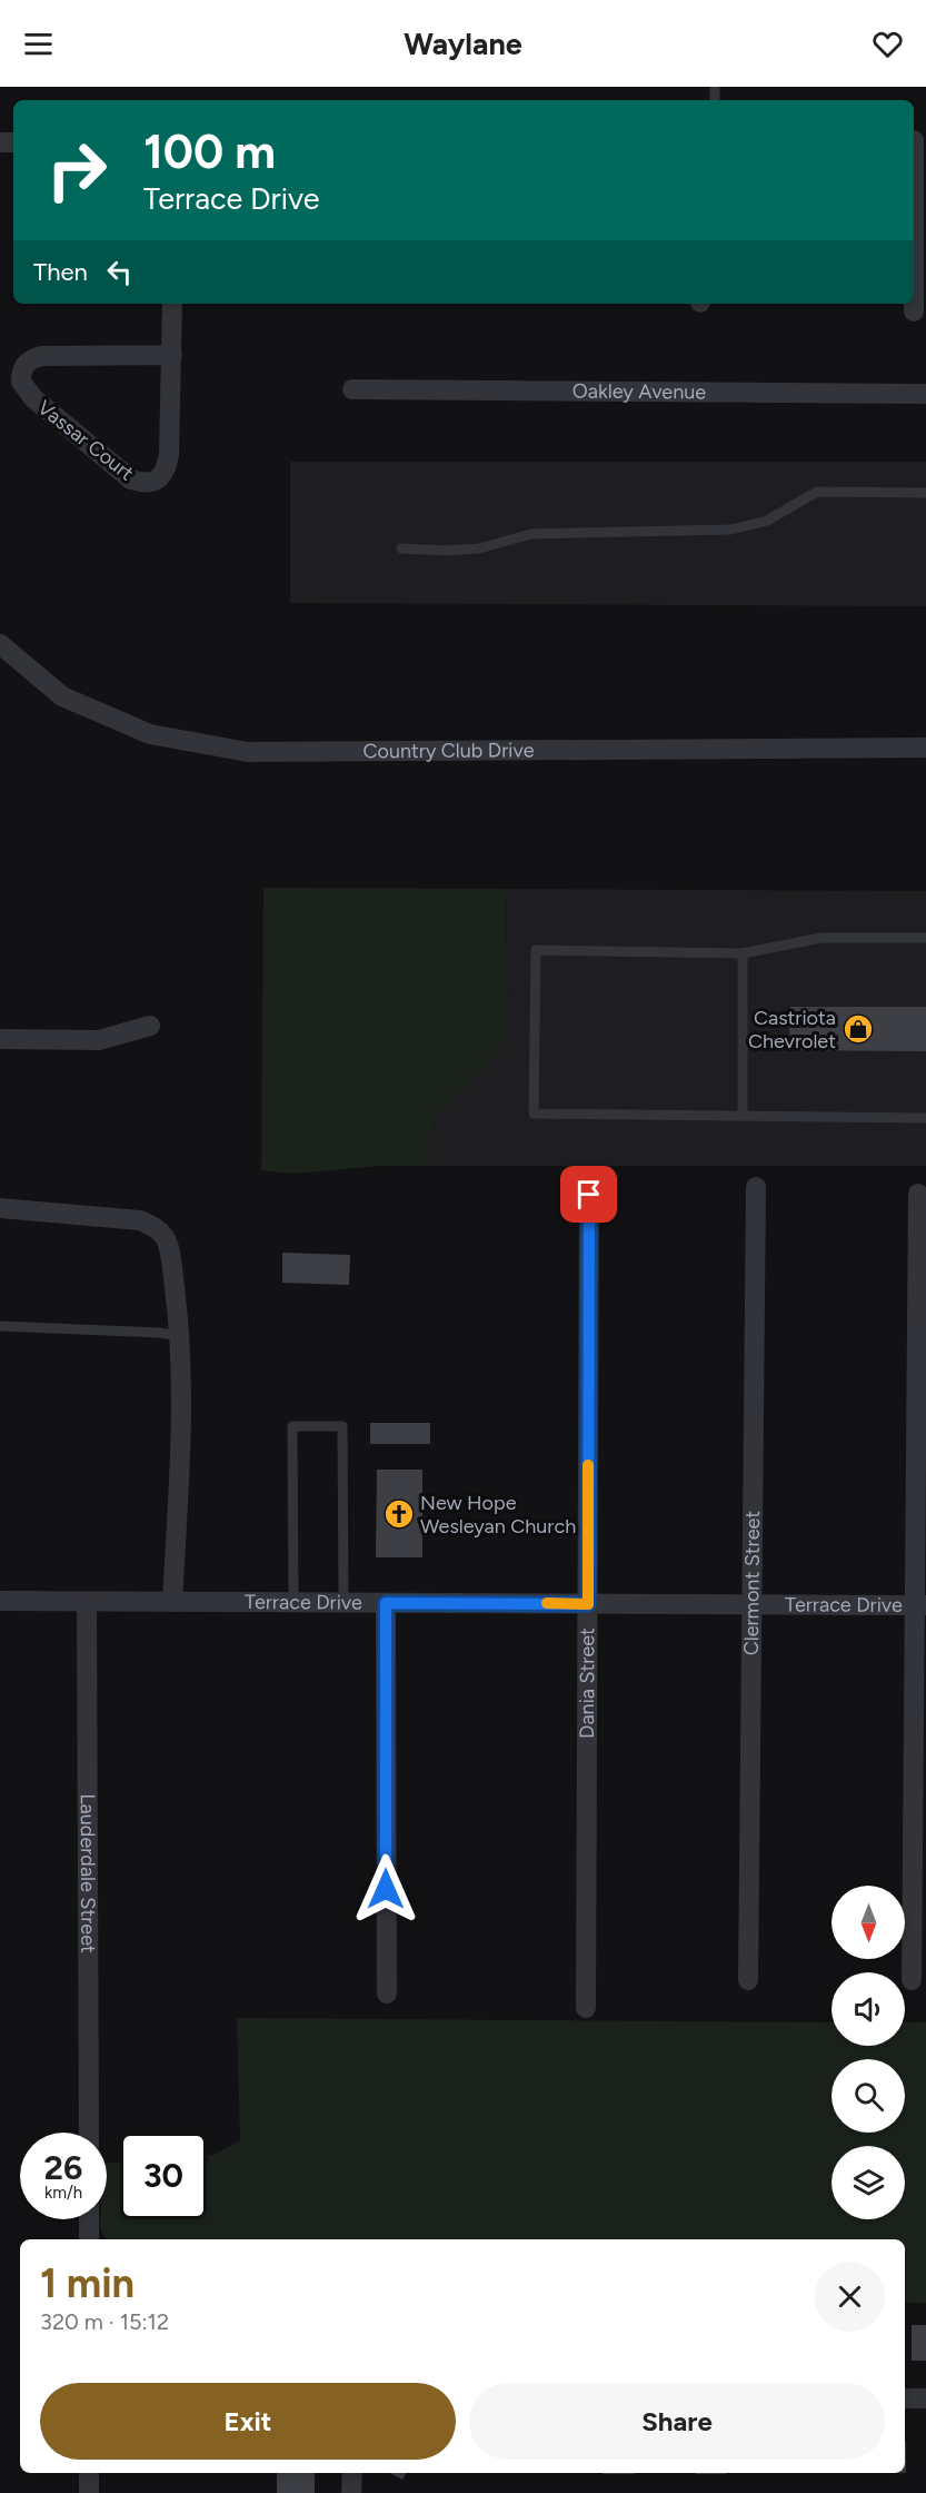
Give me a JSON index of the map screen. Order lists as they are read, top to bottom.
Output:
{
  "streets": {
    "street": [
      "Oakley Avenue",
      "Vassar Court",
      "Country Club Drive",
      "Clermont Street",
      "Terrace Drive",
      "Dania Street",
      "Lauderdale Street"
    ]
  },
  "crossings": [
    ["Clermont Street", "Terrace Drive"],
    ["Terrace Drive", "Dania Street"],
    ["Terrace Drive", "Lauderdale Street"]
  ],
  "places": {
    "shop": ["Castriota Chevrolet"],
    "church": ["New Hope Wesleyan Church"]
  },
  "north": "bottom",
  "page": {
    "header": "Waylane",
    "turn": ["100 m", "Terrace Drive"],
    "then": "Then",
    "speed": "26 km/h",
    "limit": "30",
    "heading": ["1 min", "320 m · 15:12"],
    "buttons": ["Exit", "Share"]
  }
}
